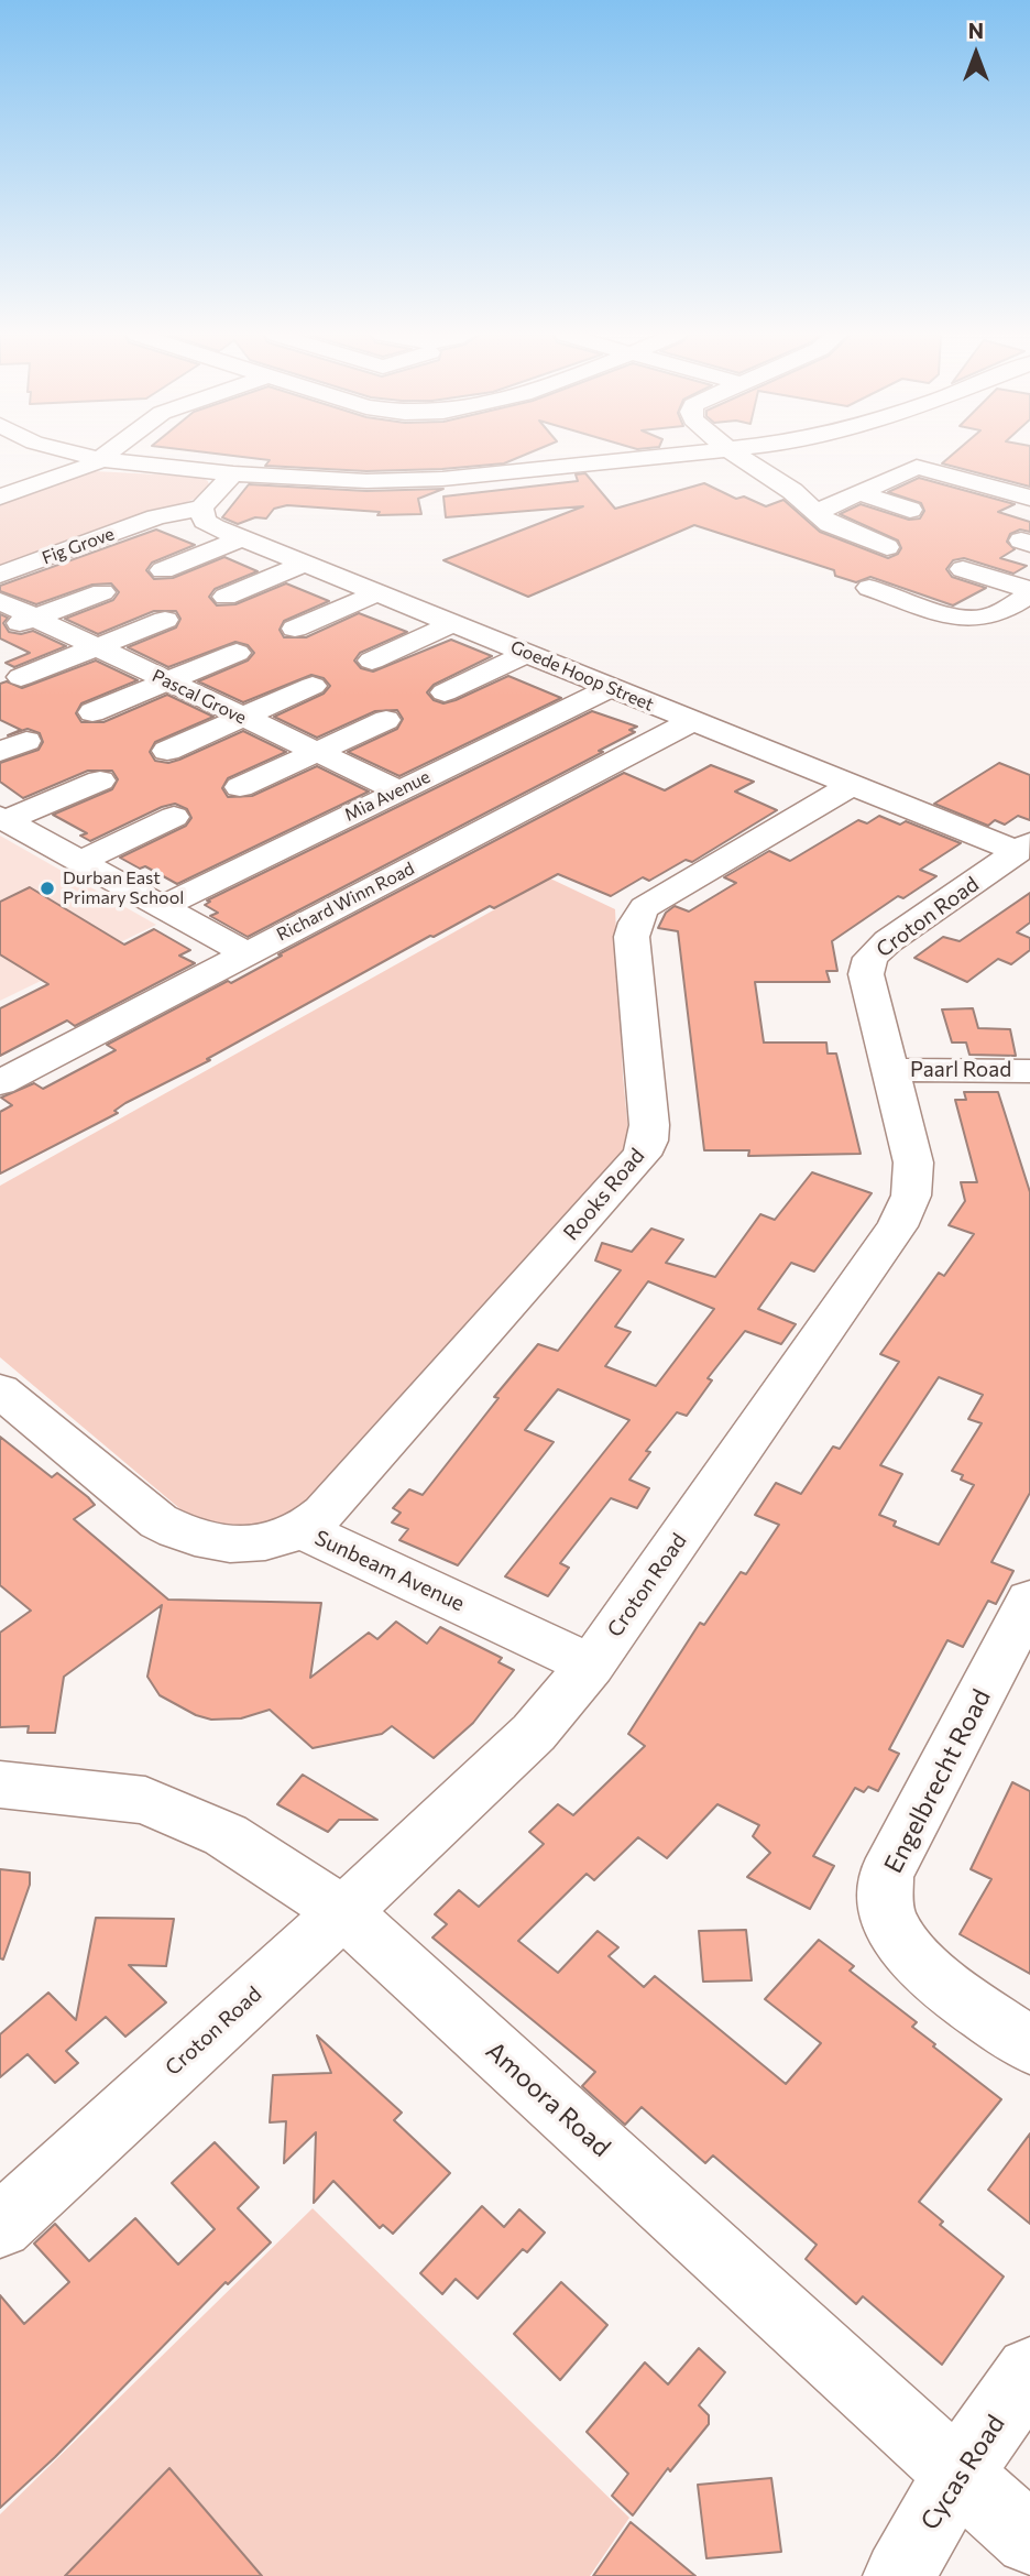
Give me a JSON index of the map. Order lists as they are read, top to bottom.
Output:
{
  "streets": {
    "street": [
      "Fig Grove",
      "Goede Hoop Street",
      "Pascal Grove",
      "Mia Avenue",
      "Richard Winn Road",
      "Croton Road",
      "Paarl Road",
      "Rooks Road",
      "Sunbeam Avenue",
      "Engelbrecht Road",
      "Amoora Road",
      "Cycas Road"
    ]
  },
  "crossings": [
    ["Fig Grove", "Goede Hoop Street"],
    ["Goede Hoop Street", "Mia Avenue"],
    ["Goede Hoop Street", "Richard Winn Road"],
    ["Goede Hoop Street", "Croton Road"],
    ["Goede Hoop Street", "Rooks Road"],
    ["Pascal Grove", "Mia Avenue"],
    ["Croton Road", "Paarl Road"],
    ["Croton Road", "Sunbeam Avenue"],
    ["Croton Road", "Amoora Road"],
    ["Rooks Road", "Sunbeam Avenue"],
    ["Amoora Road", "Cycas Road"]
  ],
  "places": ["Durban East Primary School"],
  "north": "top"
}
